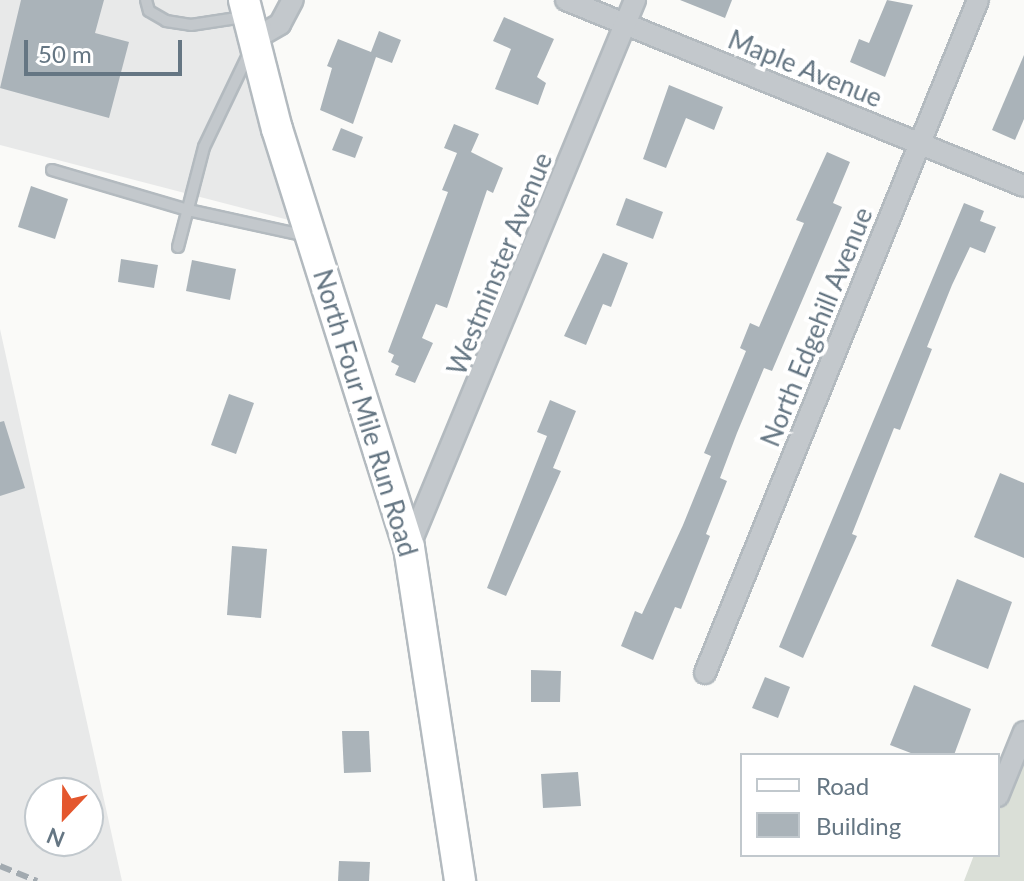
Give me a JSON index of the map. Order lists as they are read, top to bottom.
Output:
{
  "streets": {
    "street": [
      "Maple Avenue",
      "Westminster Avenue",
      "North Edgehill Avenue",
      "North Four Mile Run Road"
    ]
  },
  "crossings": [
    ["Maple Avenue", "Westminster Avenue"],
    ["Maple Avenue", "North Edgehill Avenue"],
    ["Westminster Avenue", "North Four Mile Run Road"]
  ],
  "legend": ["Road", "Building"],
  "scale_bar": "50 m",
  "north": "bottom"
}
